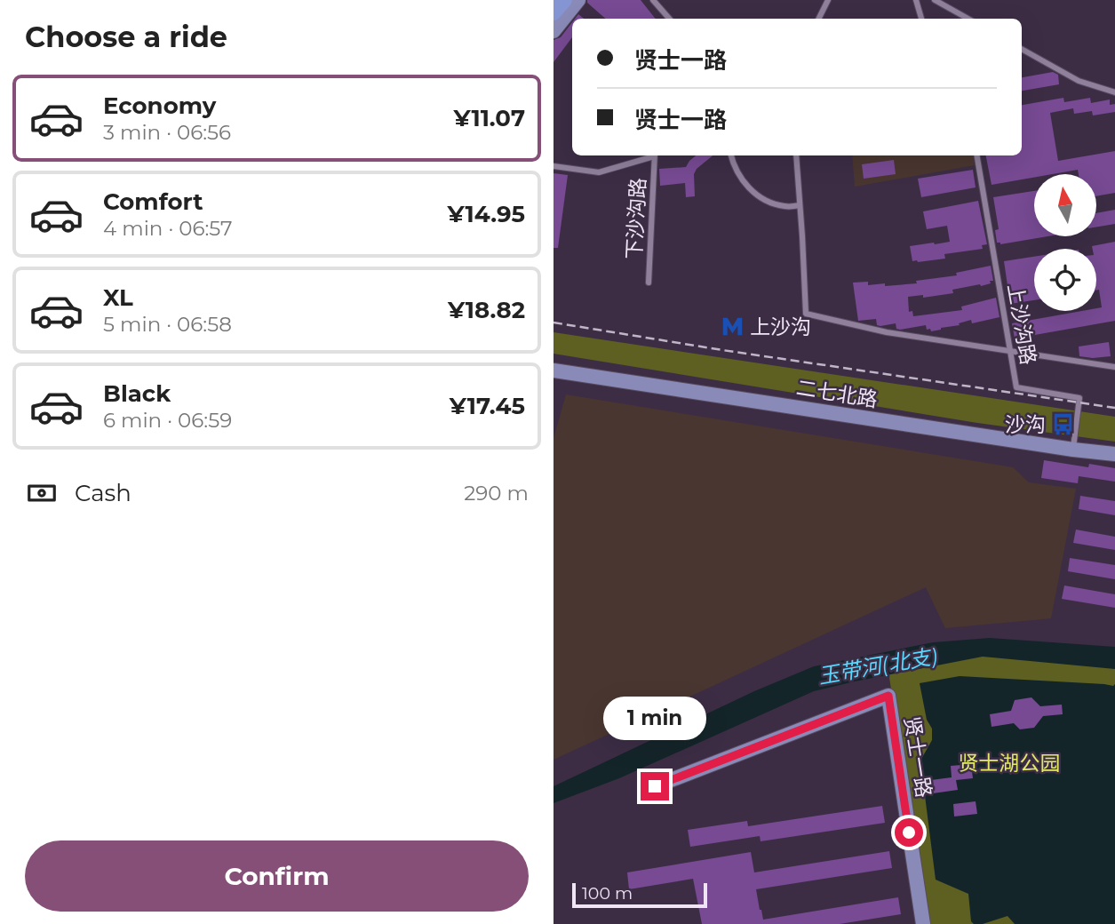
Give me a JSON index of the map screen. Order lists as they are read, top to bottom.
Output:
{
  "streets": {
    "main road": ["二七北路", "贤士一路"],
    "lane": ["下沙沟路", "上沙沟路"]
  },
  "crossings": [
    ["上沙沟路", "二七北路"]
  ],
  "water": ["玉带河(北支)"],
  "parks": ["贤士湖公园"],
  "places": {
    "metro station": ["上沙沟"],
    "bus stop": ["沙沟"]
  },
  "scale_bar": "100 m",
  "north": "top",
  "page": {
    "heading": "Choose a ride",
    "banner": ["贤士一路", "贤士一路"],
    "list": [
      {
        "name": "Economy",
        "note": "3 min · 06:56",
        "value": "¥11.07"
      },
      {
        "name": "Comfort",
        "note": "4 min · 06:57",
        "value": "¥14.95"
      },
      {
        "name": "XL",
        "note": "5 min · 06:58",
        "value": "¥18.82"
      },
      {
        "name": "Black",
        "note": "6 min · 06:59",
        "value": "¥17.45"
      }
    ],
    "pay": ["Cash", "290 m"],
    "bubble": "1 min",
    "buttons": "Confirm",
    "scale": "100 m"
  }
}
